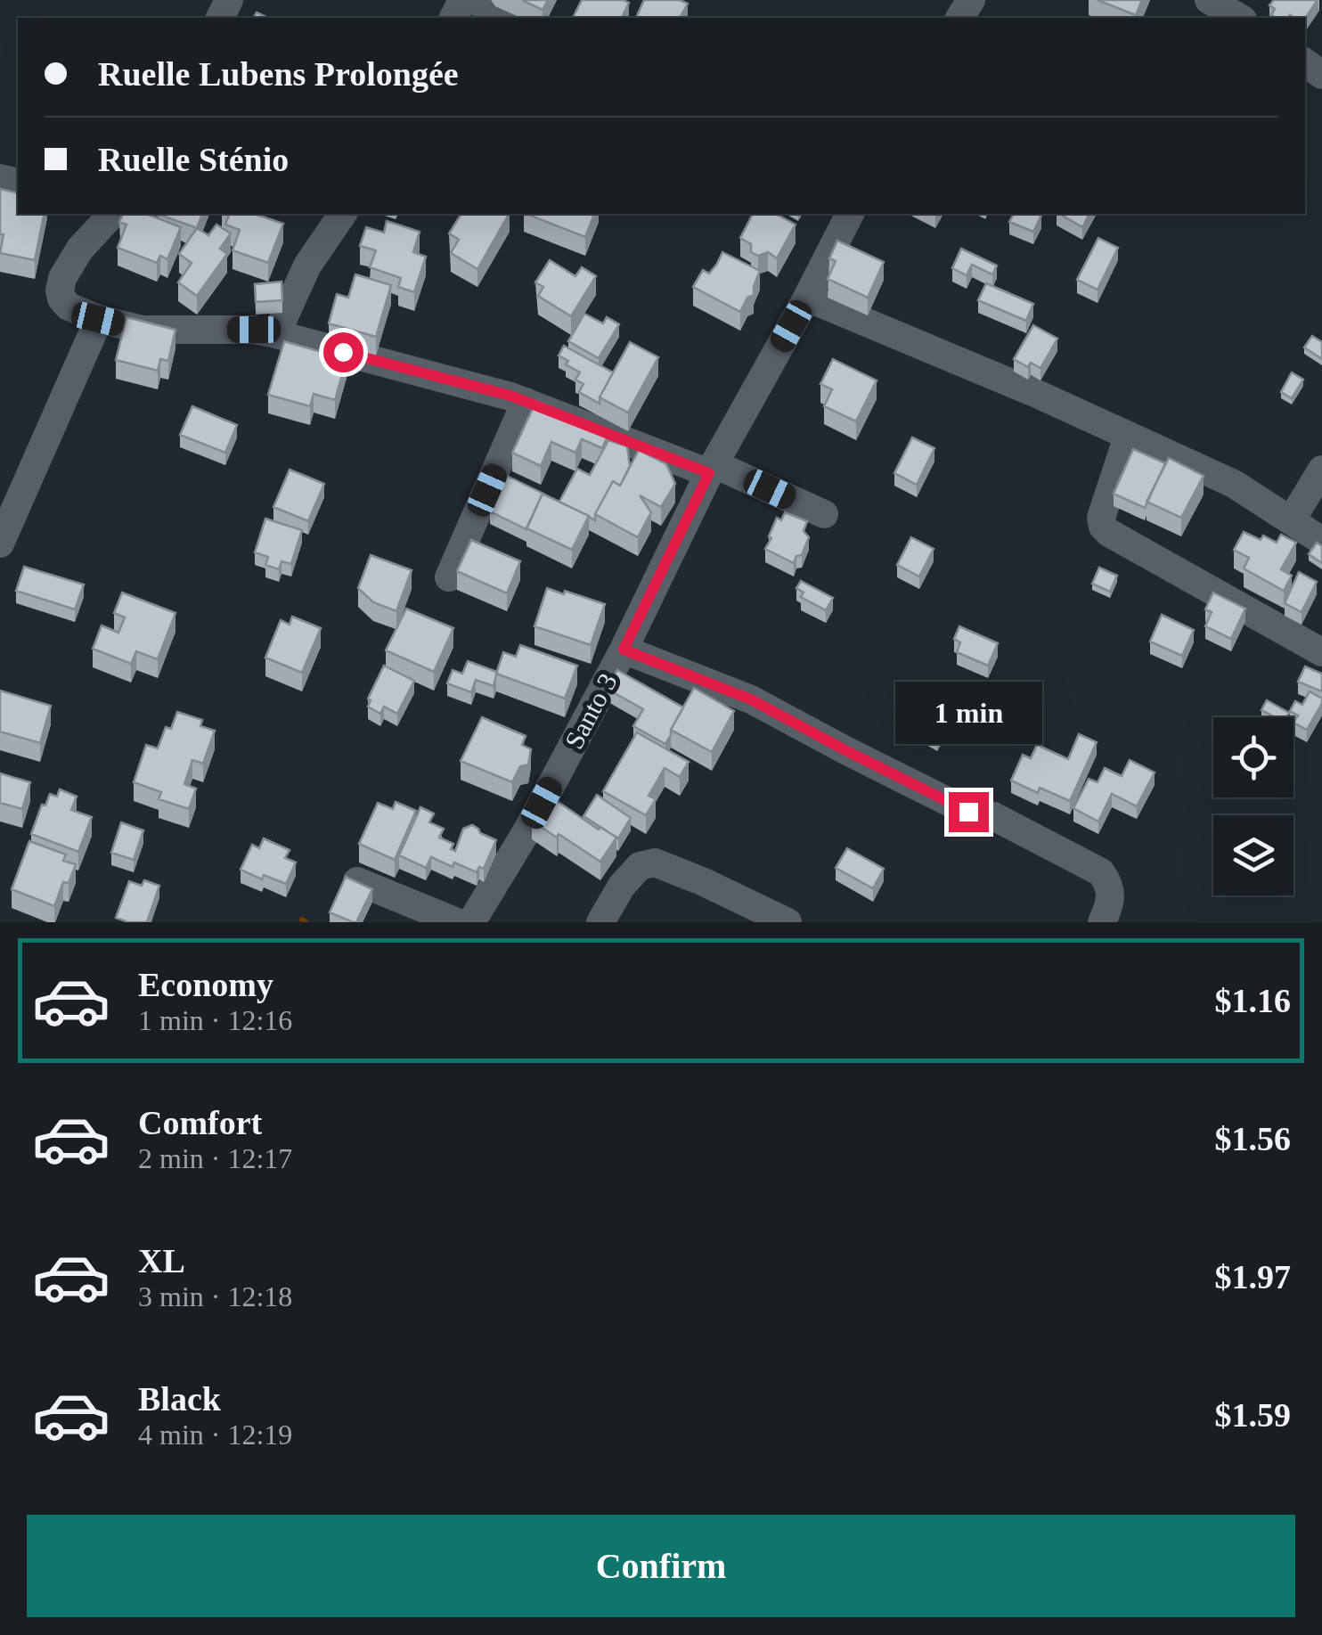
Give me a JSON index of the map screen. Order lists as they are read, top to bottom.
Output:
{
  "streets": {
    "street": ["Santo 3"]
  },
  "page": {
    "banner": ["Ruelle Lubens Prolongée", "Ruelle Sténio"],
    "bubble": "1 min",
    "list": [
      {
        "name": "Economy",
        "note": "1 min · 12:16",
        "value": "$1.16"
      },
      {
        "name": "Comfort",
        "note": "2 min · 12:17",
        "value": "$1.56"
      },
      {
        "name": "XL",
        "note": "3 min · 12:18",
        "value": "$1.97"
      },
      {
        "name": "Black",
        "note": "4 min · 12:19",
        "value": "$1.59"
      }
    ],
    "buttons": "Confirm"
  }
}
